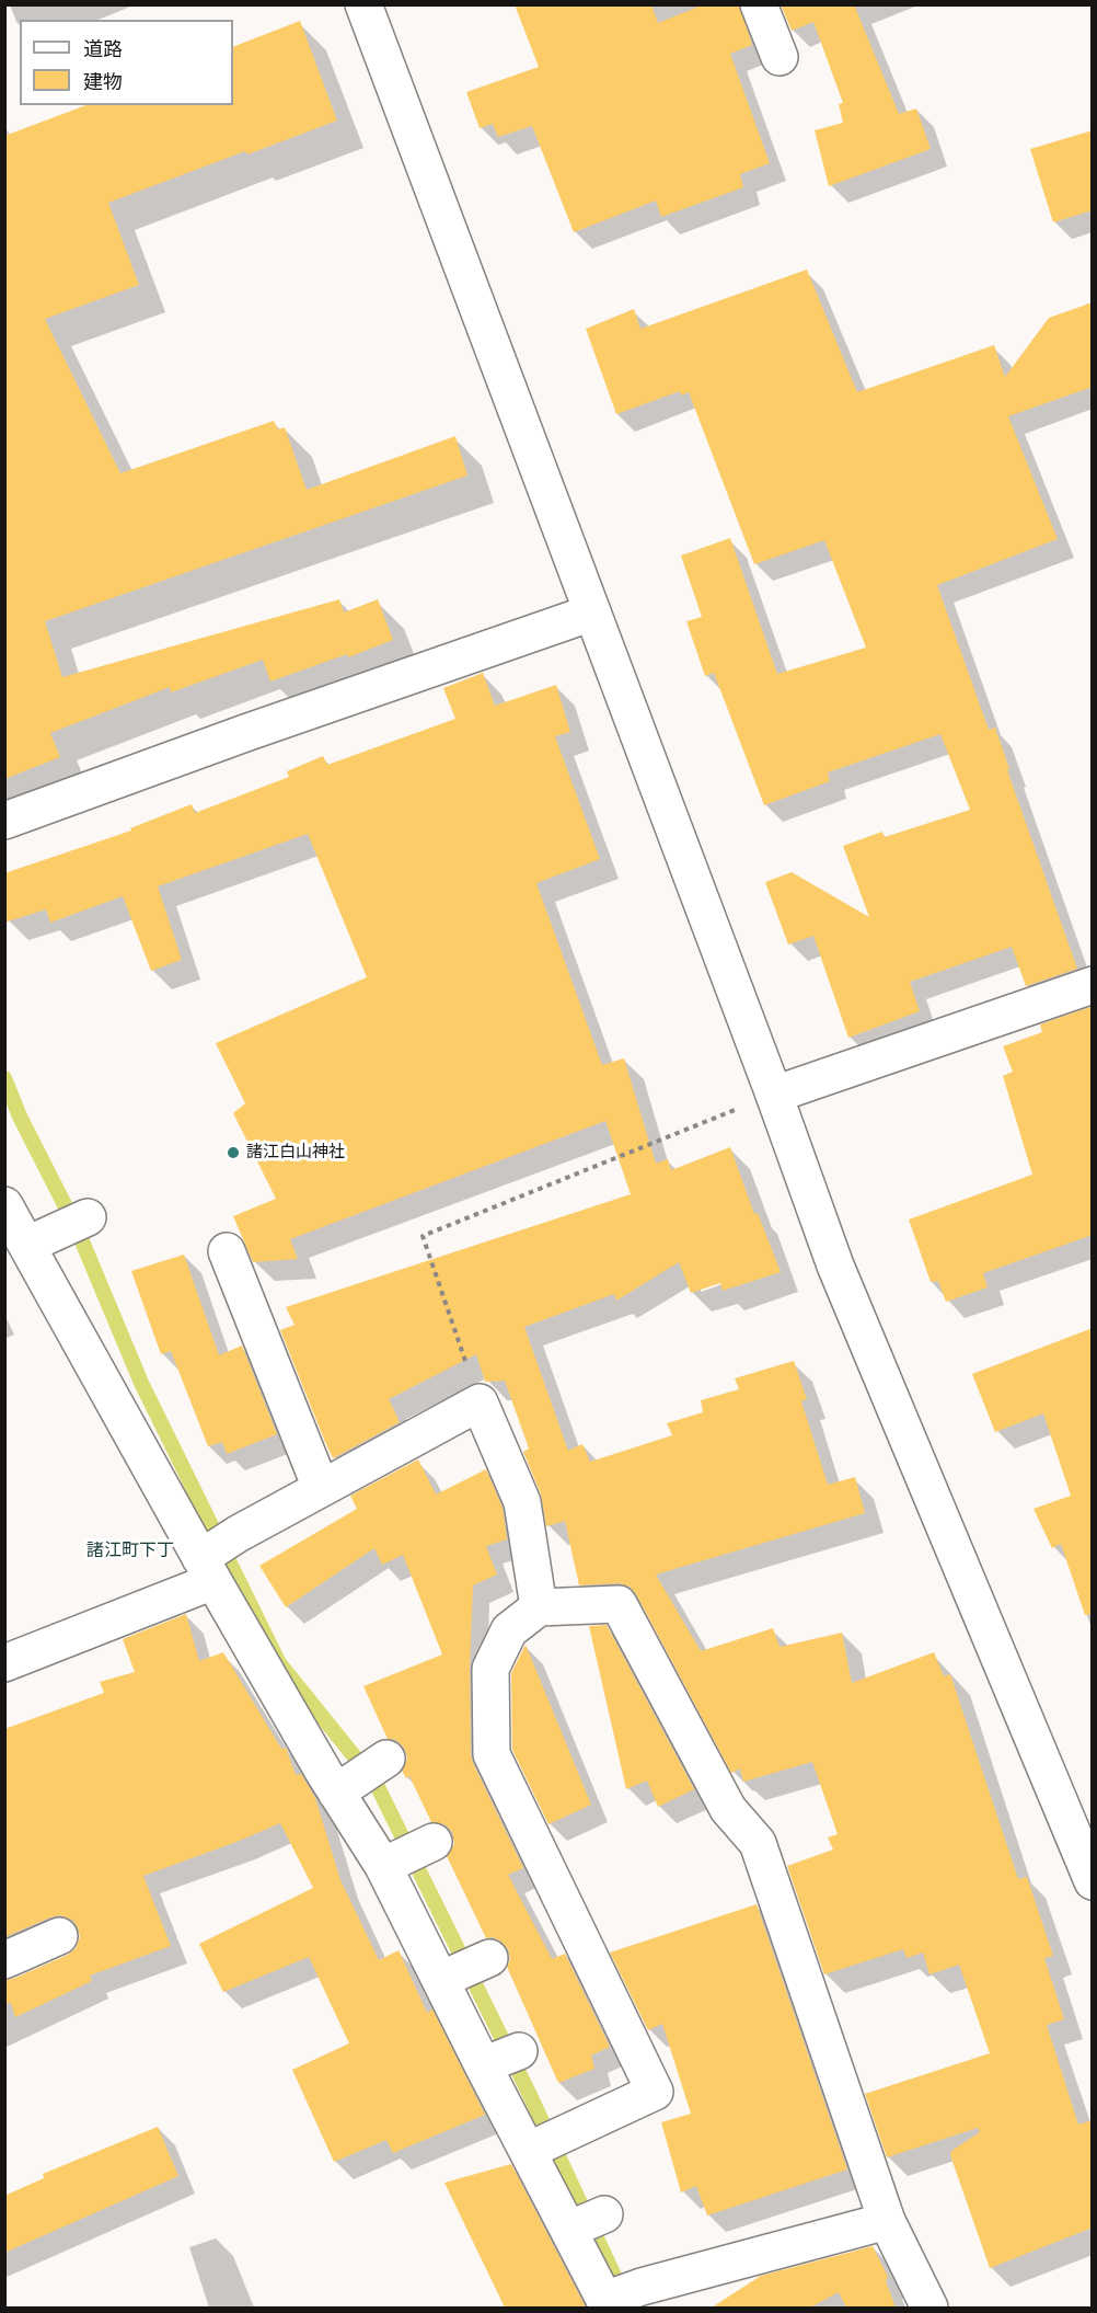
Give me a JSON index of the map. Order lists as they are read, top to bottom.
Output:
{
  "districts": ["諸江町下丁"],
  "places": ["諸江白山神社"],
  "legend": ["道路", "建物"]
}
